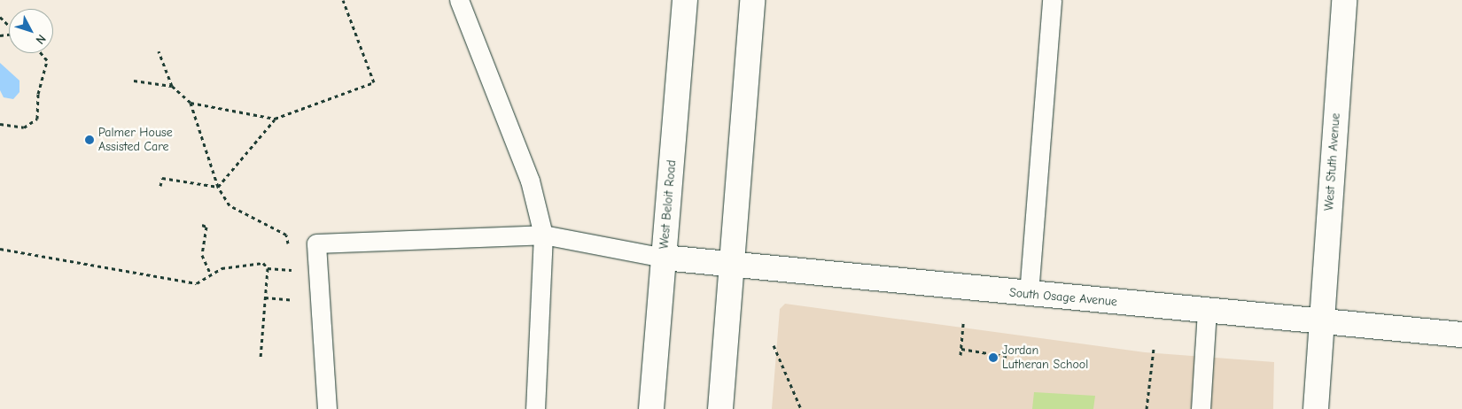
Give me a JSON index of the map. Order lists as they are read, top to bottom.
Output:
{
  "streets": {
    "street": ["West Stuth Avenue", "West Beloit Road", "South Osage Avenue"]
  },
  "crossings": [
    ["West Stuth Avenue", "South Osage Avenue"],
    ["West Beloit Road", "South Osage Avenue"]
  ],
  "places": ["Palmer House Assisted Care", "Jordan Lutheran School"],
  "north": "bottom right"
}
